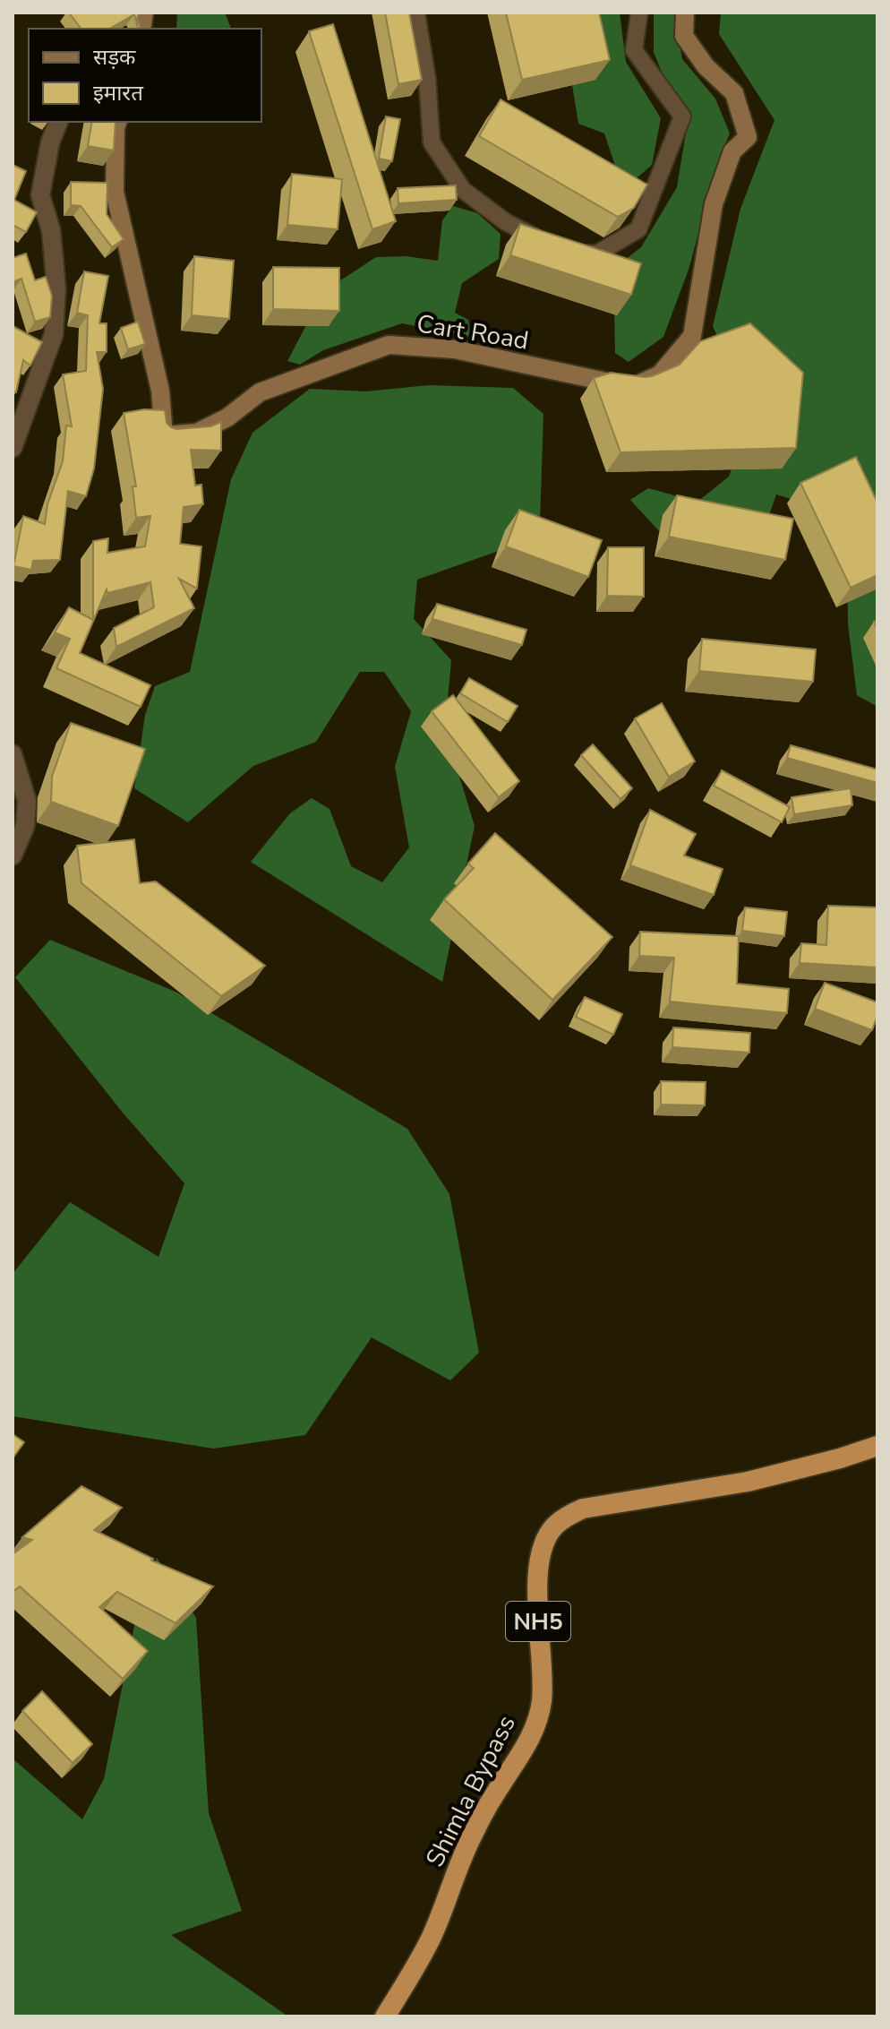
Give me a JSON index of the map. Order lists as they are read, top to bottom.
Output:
{
  "streets": {
    "highway": ["NH5", "Shimla Bypass"],
    "main road": ["Cart Road"]
  },
  "legend": ["सड़क", "इमारत"]
}
